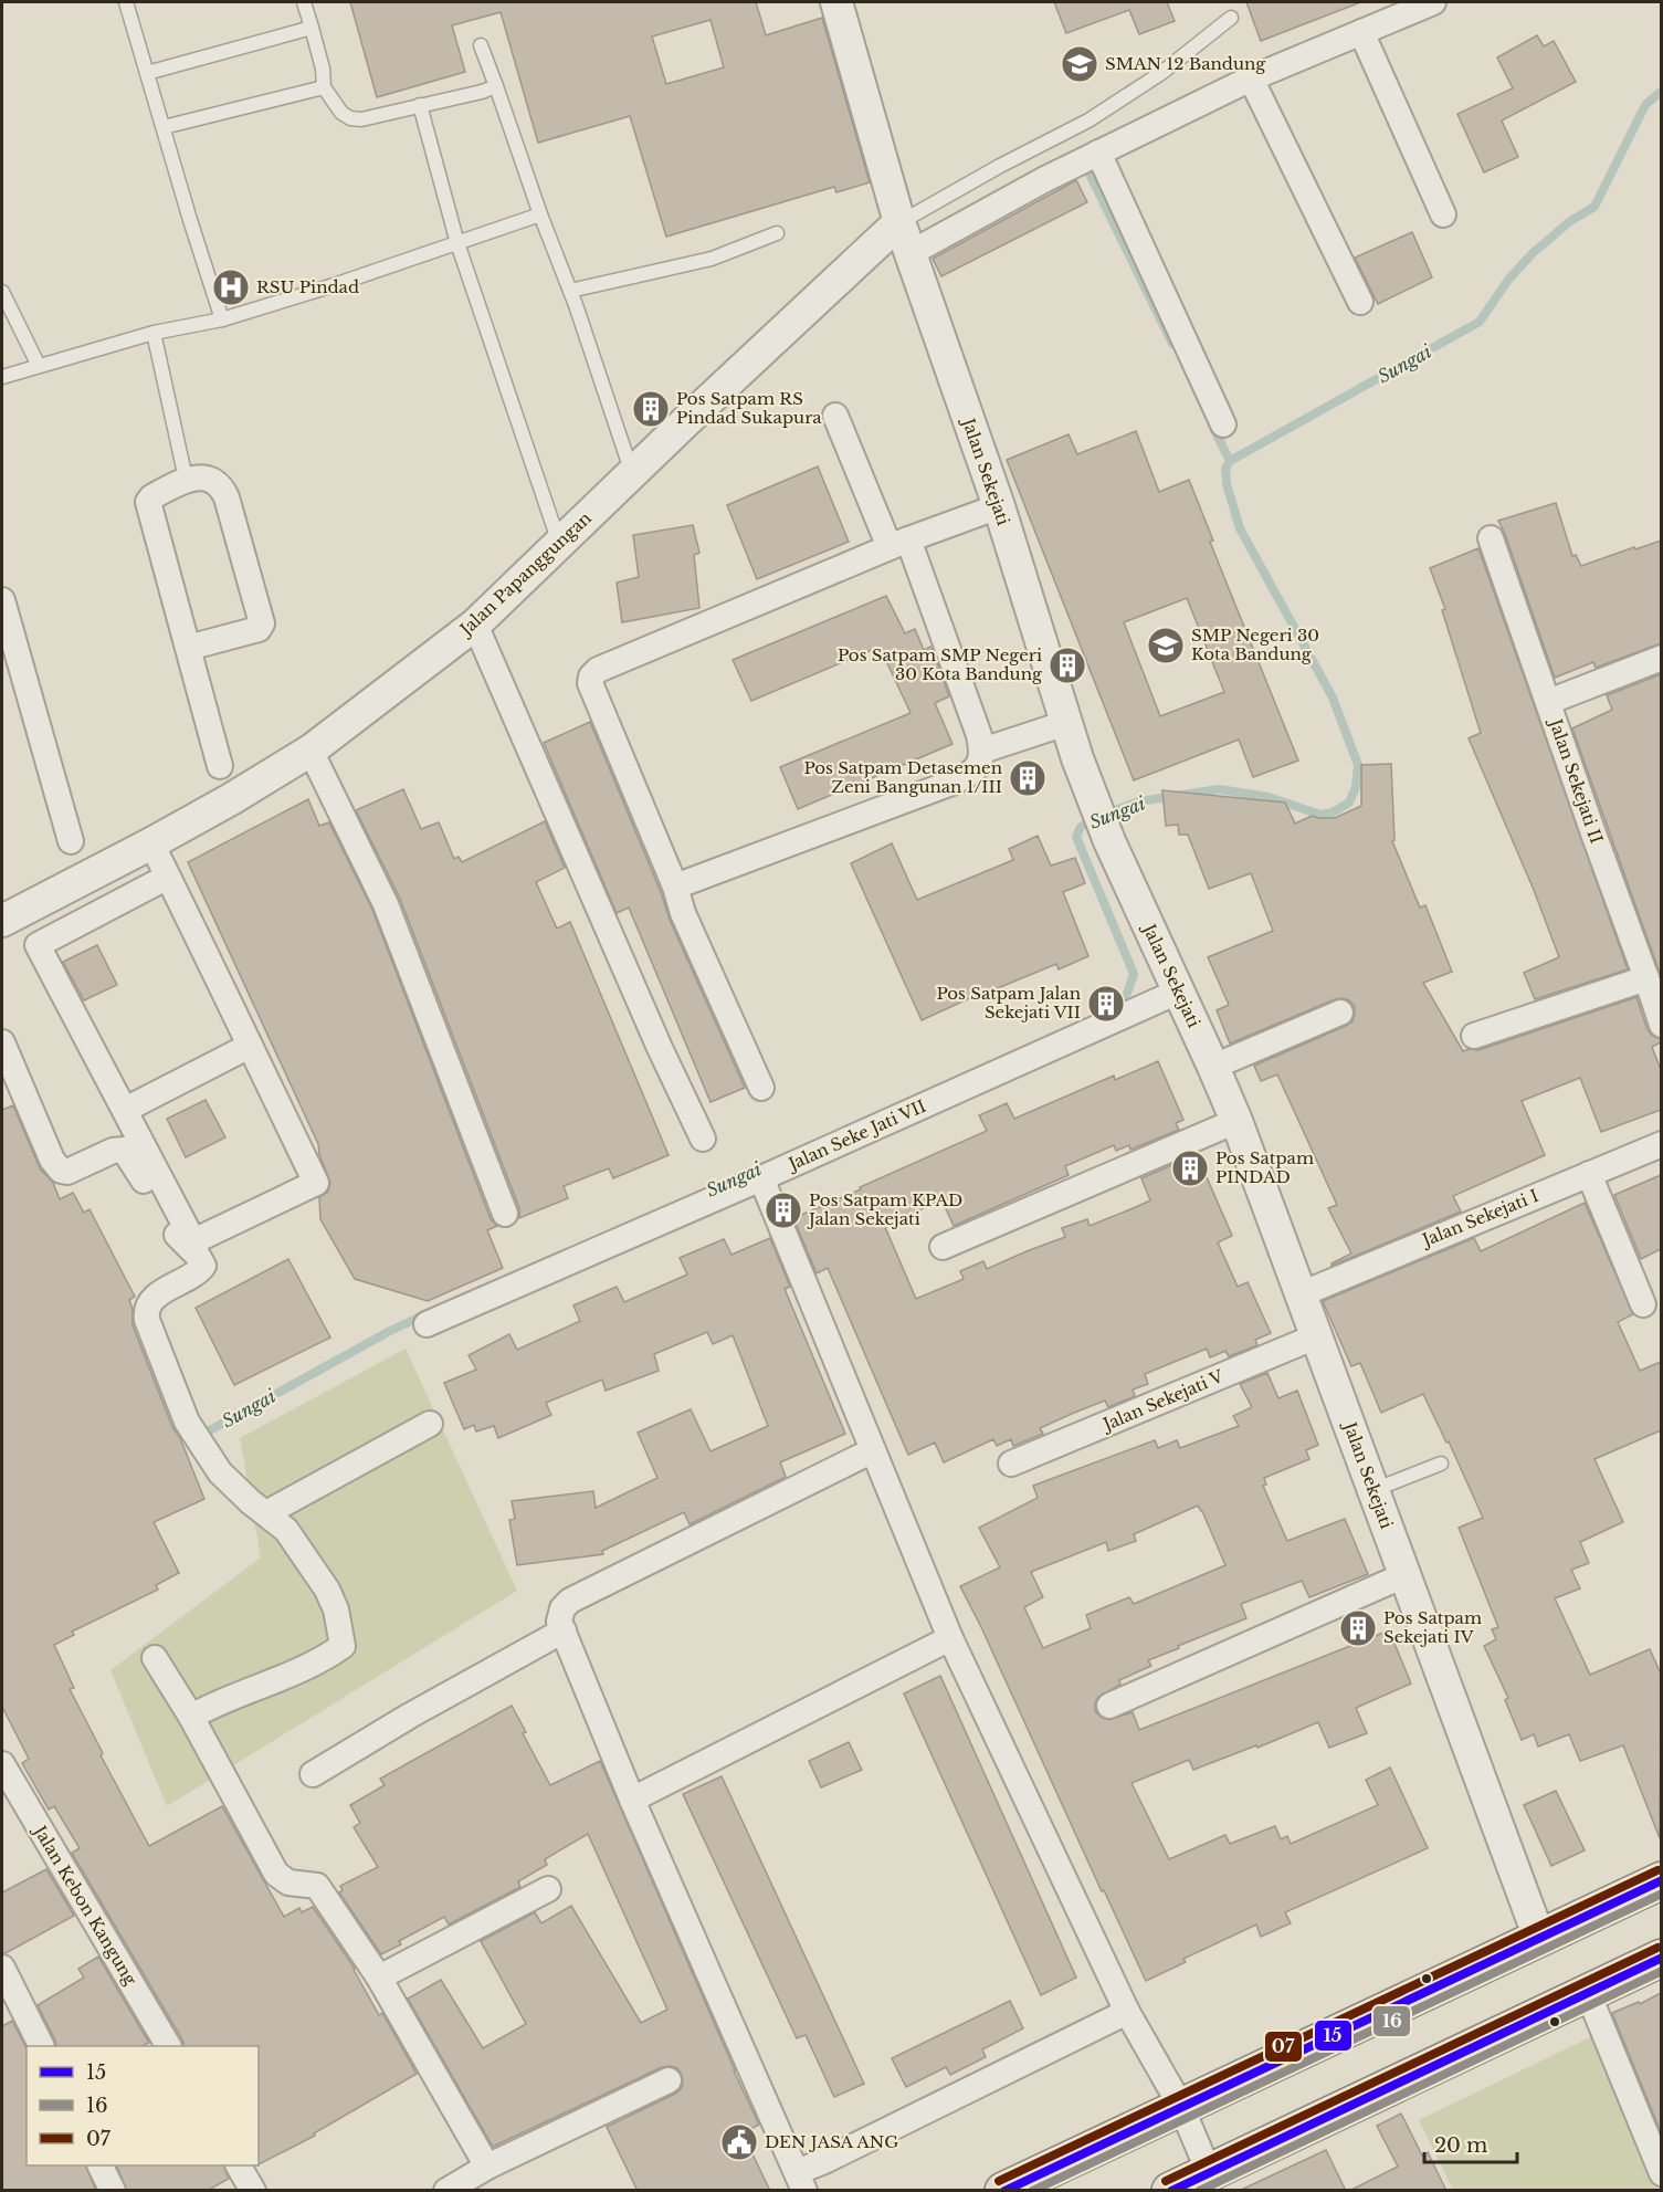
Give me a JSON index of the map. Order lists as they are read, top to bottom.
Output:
{
  "streets": {
    "street": [
      "Jalan Sekejati",
      "Jalan Papanggungan",
      "Jalan Sekejati II",
      "Jalan Seke Jati VII",
      "Jalan Sekejati I",
      "Jalan Sekejati V",
      "Jalan Kebon Kangung"
    ]
  },
  "crossings": [
    ["Jalan Sekejati", "Jalan Papanggungan"],
    ["Jalan Sekejati", "Jalan Seke Jati VII"],
    ["Jalan Sekejati", "Jalan Sekejati I"],
    ["Jalan Sekejati", "Jalan Sekejati V"]
  ],
  "water": ["Sungai"],
  "places": {
    "school or university": ["SMAN 12 Bandung", "SMP Negeri 30 Kota Bandung"],
    "hospital": ["RSU Pindad"],
    "building": [
      "Pos Satpam RS Pindad Sukapura",
      "Pos Satpam SMP Negeri 30 Kota Bandung",
      "Pos Satpam Detasemen Zeni Bangunan 1/III",
      "Pos Satpam Jalan Sekejati VII",
      "Pos Satpam PINDAD",
      "Pos Satpam KPAD Jalan Sekejati",
      "Pos Satpam Sekejati IV"
    ],
    "public building": ["DEN JASA ANG"]
  },
  "lines": ["transit line 07", "transit line 15", "transit line 16"],
  "legend": ["15", "16", "07"],
  "scale_bar": "20 m"
}
